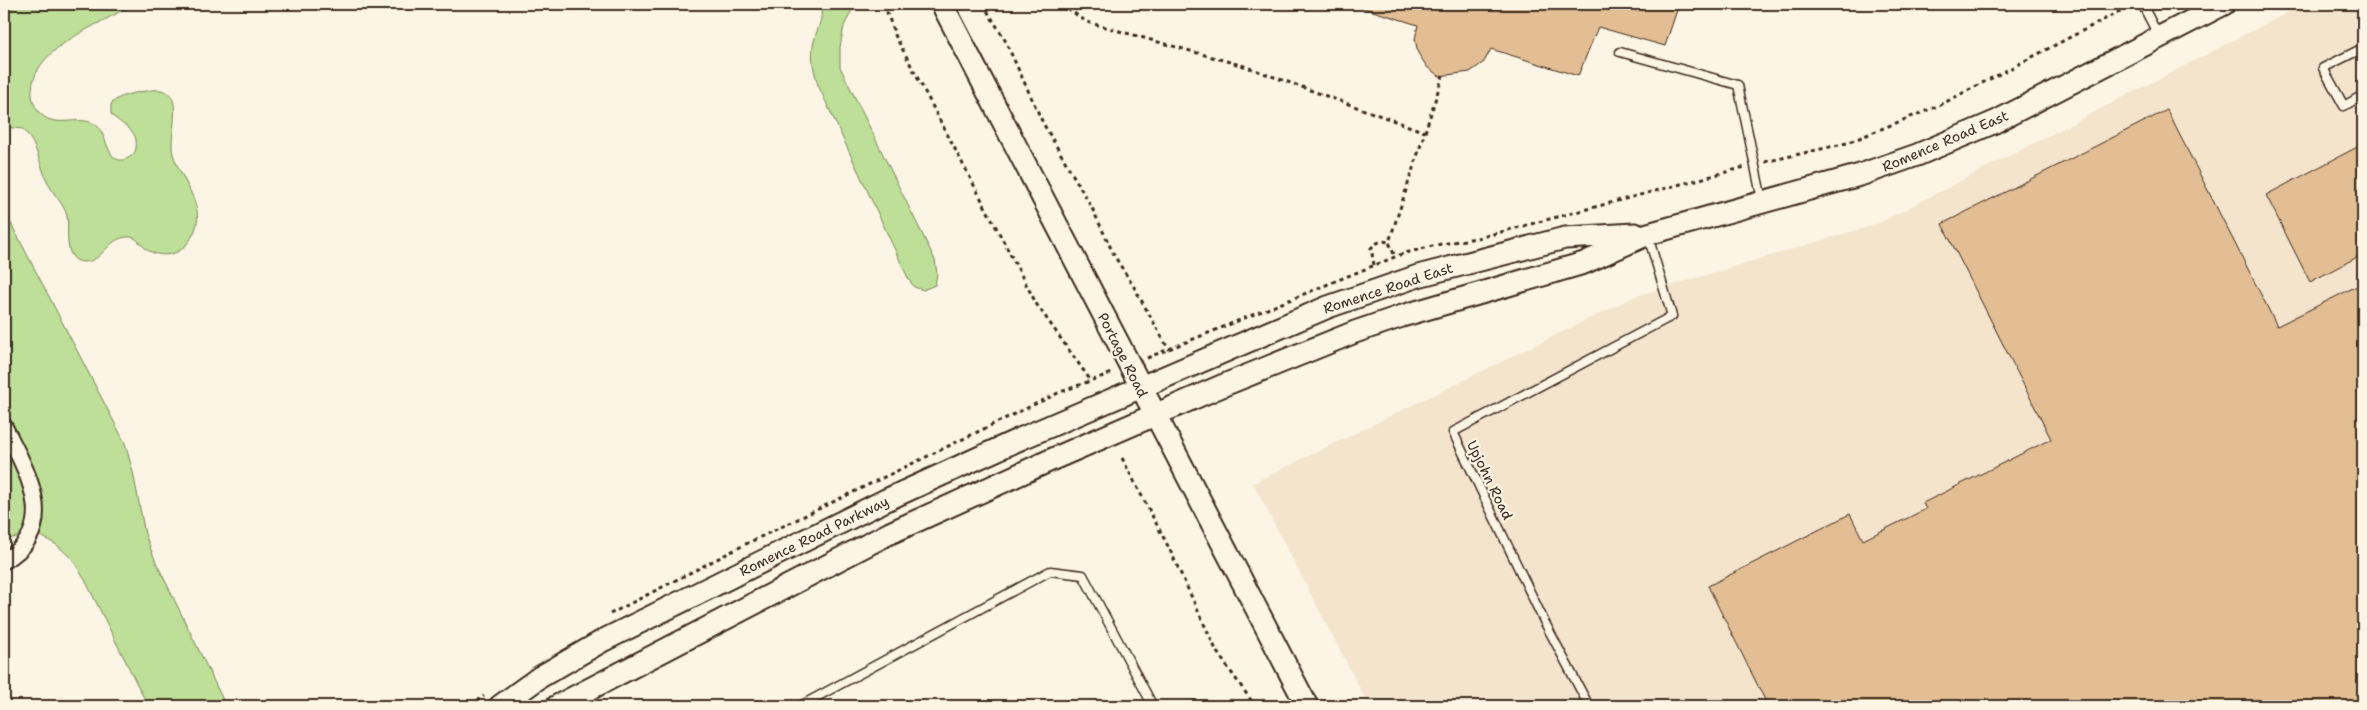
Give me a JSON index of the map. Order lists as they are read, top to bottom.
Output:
{
  "streets": {
    "street": ["Romence Road East", "Portage Road", "Romence Road Parkway"],
    "lane": ["Upjohn Road"]
  },
  "crossings": [
    ["Romence Road East", "Portage Road"],
    ["Romence Road East", "Upjohn Road"],
    ["Romence Road East", "Romence Road Parkway"],
    ["Portage Road", "Romence Road Parkway"]
  ]
}
